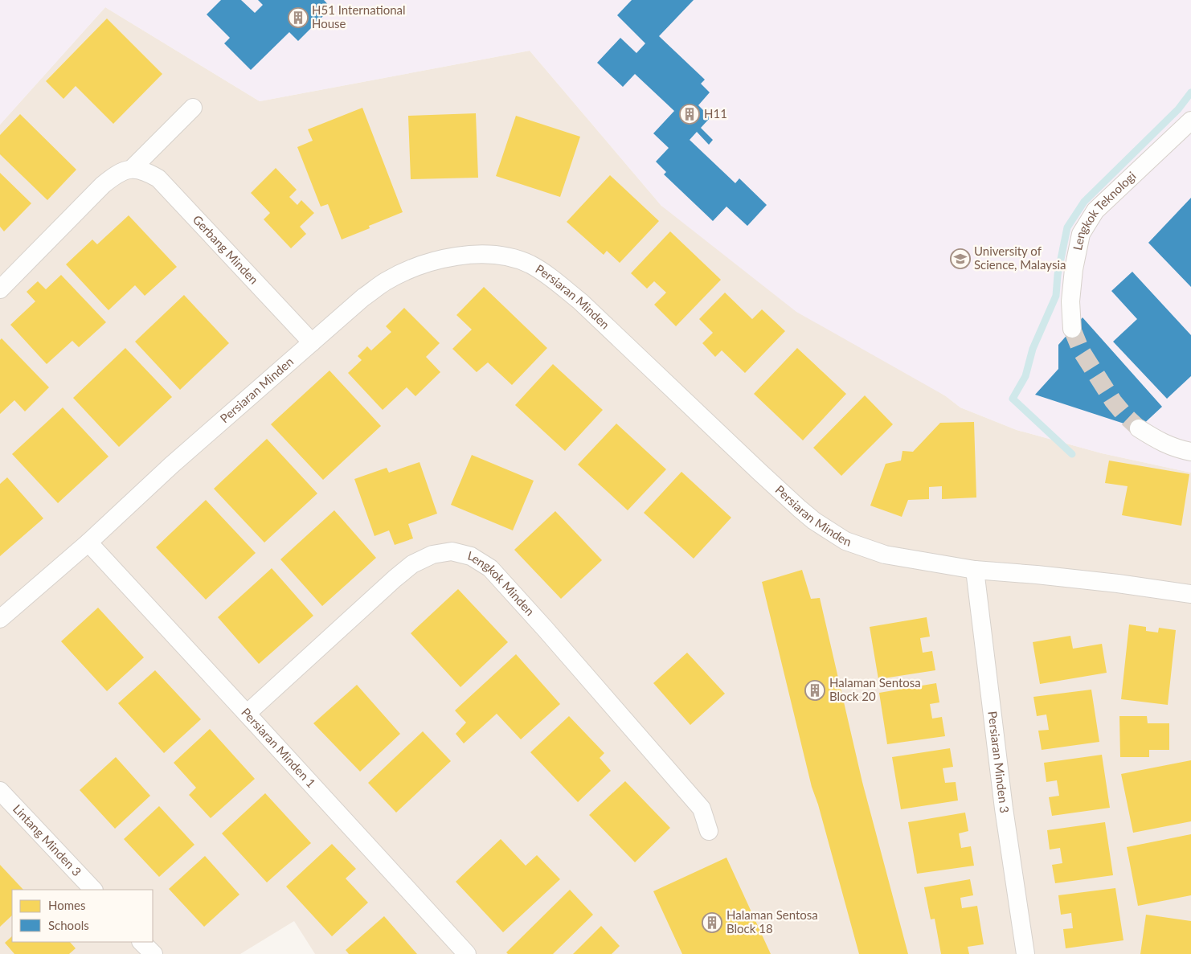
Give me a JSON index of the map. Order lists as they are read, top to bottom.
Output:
{
  "streets": {
    "street": [
      "Lengkok Teknologi",
      "Gerbang Minden",
      "Persiaran Minden",
      "Lengkok Minden",
      "Persiaran Minden 1",
      "Persiaran Minden 3",
      "Lintang Minden 3"
    ]
  },
  "crossings": [
    ["Gerbang Minden", "Persiaran Minden"],
    ["Persiaran Minden", "Persiaran Minden 1"],
    ["Persiaran Minden", "Persiaran Minden 3"],
    ["Lengkok Minden", "Persiaran Minden 1"]
  ],
  "places": {
    "building": [
      "H51 International House",
      "H11",
      "Halaman Sentosa Block 20",
      "Halaman Sentosa Block 18"
    ],
    "school or university": ["University of Science, Malaysia"]
  },
  "legend": ["Homes", "Schools"]
}
